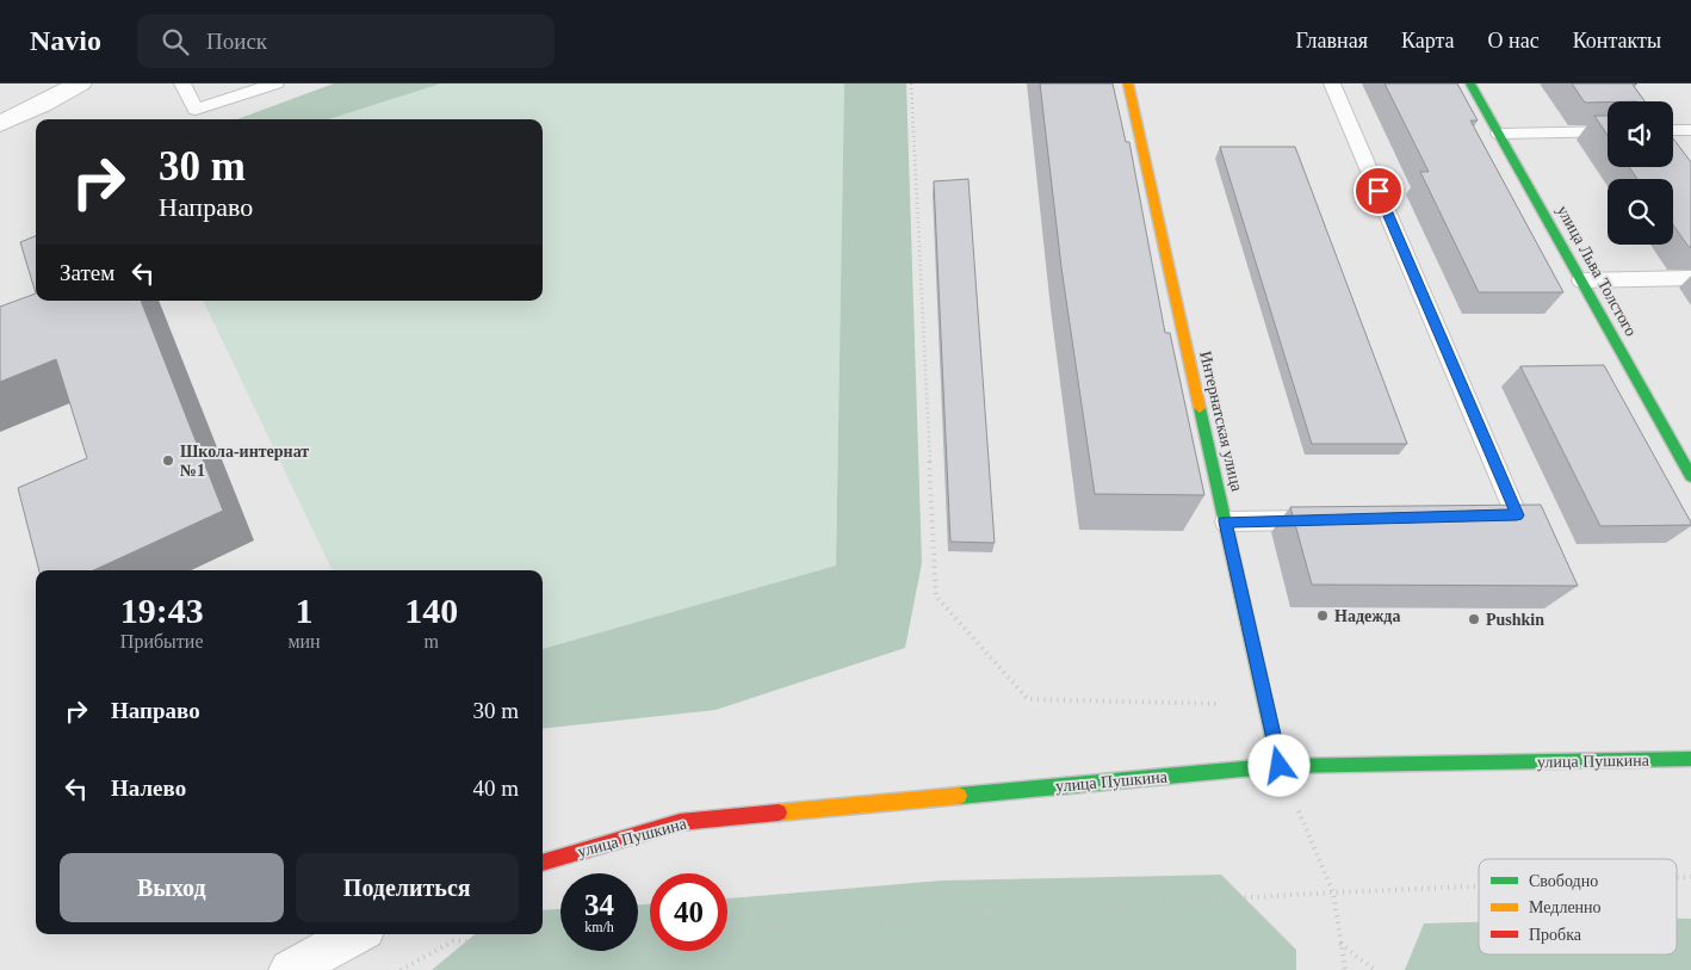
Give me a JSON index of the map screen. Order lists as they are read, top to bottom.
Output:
{
  "streets": {
    "street": ["улица Льва Толстого", "Интернатская улица", "улица Пушкина"]
  },
  "crossings": [
    ["Интернатская улица", "улица Пушкина"]
  ],
  "places": ["Школа-интернат №1", "Надежда", "Pushkin"],
  "legend": ["Свободно", "Медленно", "Пробка"],
  "page": {
    "header": "Navio",
    "search": "Поиск",
    "nav": [
      "Главная",
      "Карта",
      "О нас",
      "Контакты"
    ],
    "turn": ["30 m", "Направо"],
    "then": "Затем",
    "eta": [
      "19:43",
      "Прибытие",
      "1",
      "мин",
      "140",
      "m"
    ],
    "list": [
      {
        "name": "Направо",
        "value": "30 m"
      },
      {
        "name": "Налево",
        "value": "40 m"
      }
    ],
    "buttons": ["Выход", "Поделиться"],
    "speed": "34 km/h",
    "limit": "40"
  }
}
